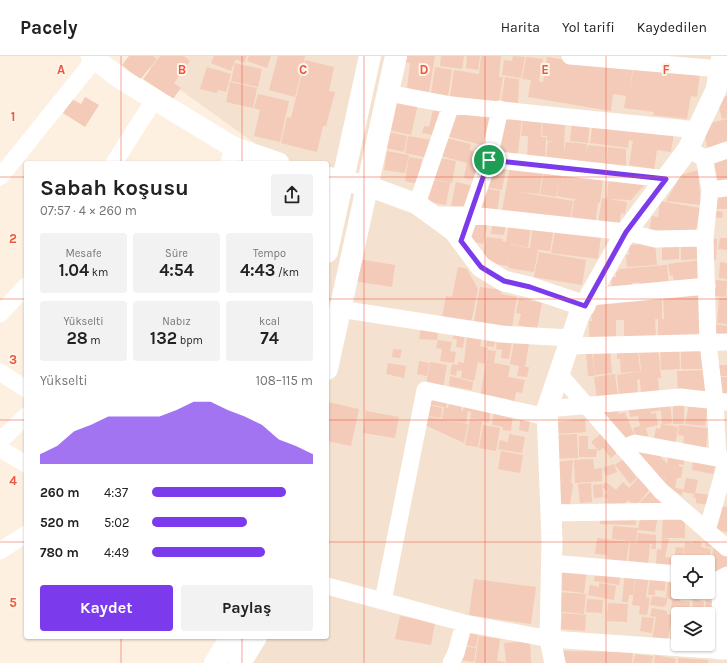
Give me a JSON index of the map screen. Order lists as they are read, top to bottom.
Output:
{
  "page": {
    "header": "Pacely",
    "nav": ["Harita", "Yol tarifi", "Kaydedilen"],
    "heading": ["Sabah koşusu", "07:57 · 4 × 260 m"],
    "stats": [
      ["Mesafe", "1.04 km"],
      ["Süre", "4:54"],
      ["Tempo", "4:43 /km"],
      ["Yükselti", "28 m"],
      ["Nabız", "132 bpm"],
      ["kcal", "74"]
    ],
    "chart": ["Yükselti", "108–115 m"],
    "list": [
      {
        "name": "260 m",
        "note": "4:37"
      },
      {
        "name": "520 m",
        "note": "5:02"
      },
      {
        "name": "780 m",
        "note": "4:49"
      }
    ],
    "buttons": ["Kaydet", "Paylaş"]
  },
  "grid": {
    "columns": [
      "A",
      "B",
      "C",
      "D",
      "E",
      "F"
    ],
    "rows": [
      "1",
      "2",
      "3",
      "4",
      "5"
    ]
  }
}
